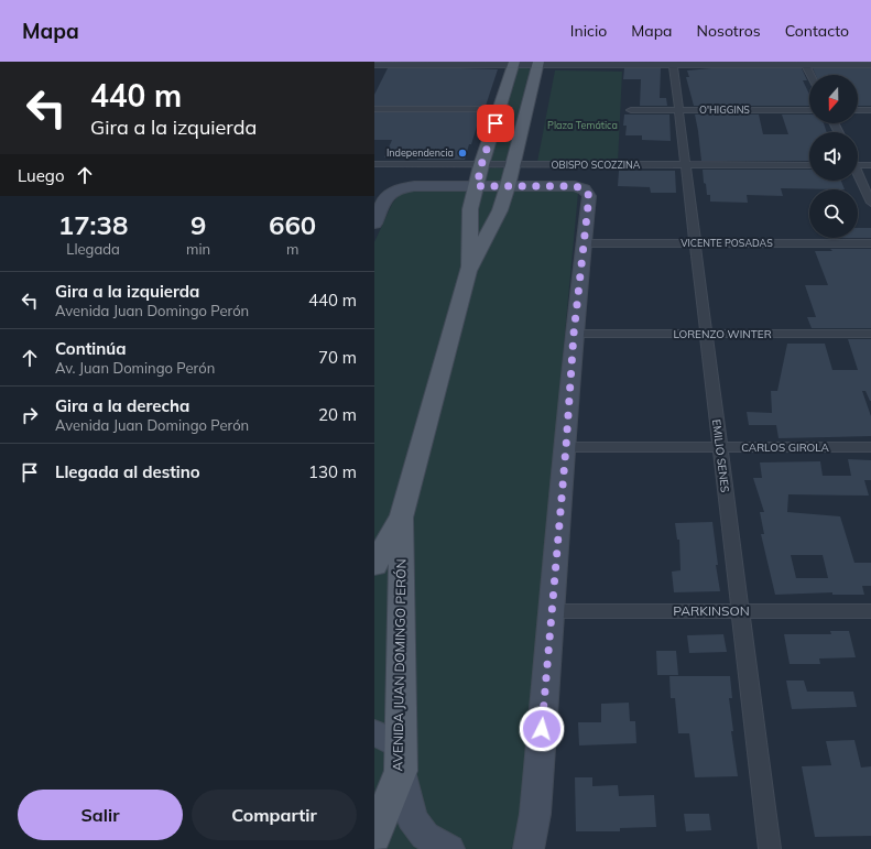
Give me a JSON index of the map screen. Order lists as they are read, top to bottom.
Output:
{
  "streets": {
    "main road": ["AVENIDA JUAN DOMINGO PERÓN"],
    "street": [
      "O'HIGGINS",
      "OBISPO SCOZZINA",
      "VICENTE POSADAS",
      "LORENZO WINTER",
      "CARLOS GIROLA",
      "EMILIO SENES",
      "PARKINSON"
    ]
  },
  "crossings": [
    ["O'HIGGINS", "EMILIO SENES"],
    ["OBISPO SCOZZINA", "EMILIO SENES"],
    ["OBISPO SCOZZINA", "AVENIDA JUAN DOMINGO PERÓN"],
    ["VICENTE POSADAS", "EMILIO SENES"],
    ["LORENZO WINTER", "EMILIO SENES"],
    ["CARLOS GIROLA", "EMILIO SENES"],
    ["EMILIO SENES", "PARKINSON"]
  ],
  "parks": ["Plaza Temática"],
  "places": ["Independencia"],
  "north": "bottom",
  "page": {
    "header": "Mapa",
    "nav": [
      "Inicio",
      "Mapa",
      "Nosotros",
      "Contacto"
    ],
    "turn": ["440 m", "Gira a la izquierda"],
    "then": "Luego",
    "eta": [
      "17:38",
      "Llegada",
      "9",
      "min",
      "660",
      "m"
    ],
    "list": [
      {
        "name": "Gira a la izquierda",
        "note": "Avenida Juan Domingo Perón",
        "value": "440 m"
      },
      {
        "name": "Continúa",
        "note": "Av. Juan Domingo Perón",
        "value": "70 m"
      },
      {
        "name": "Gira a la derecha",
        "note": "Avenida Juan Domingo Perón",
        "value": "20 m"
      },
      {
        "name": "Llegada al destino",
        "value": "130 m"
      }
    ],
    "buttons": ["Salir", "Compartir"]
  }
}
